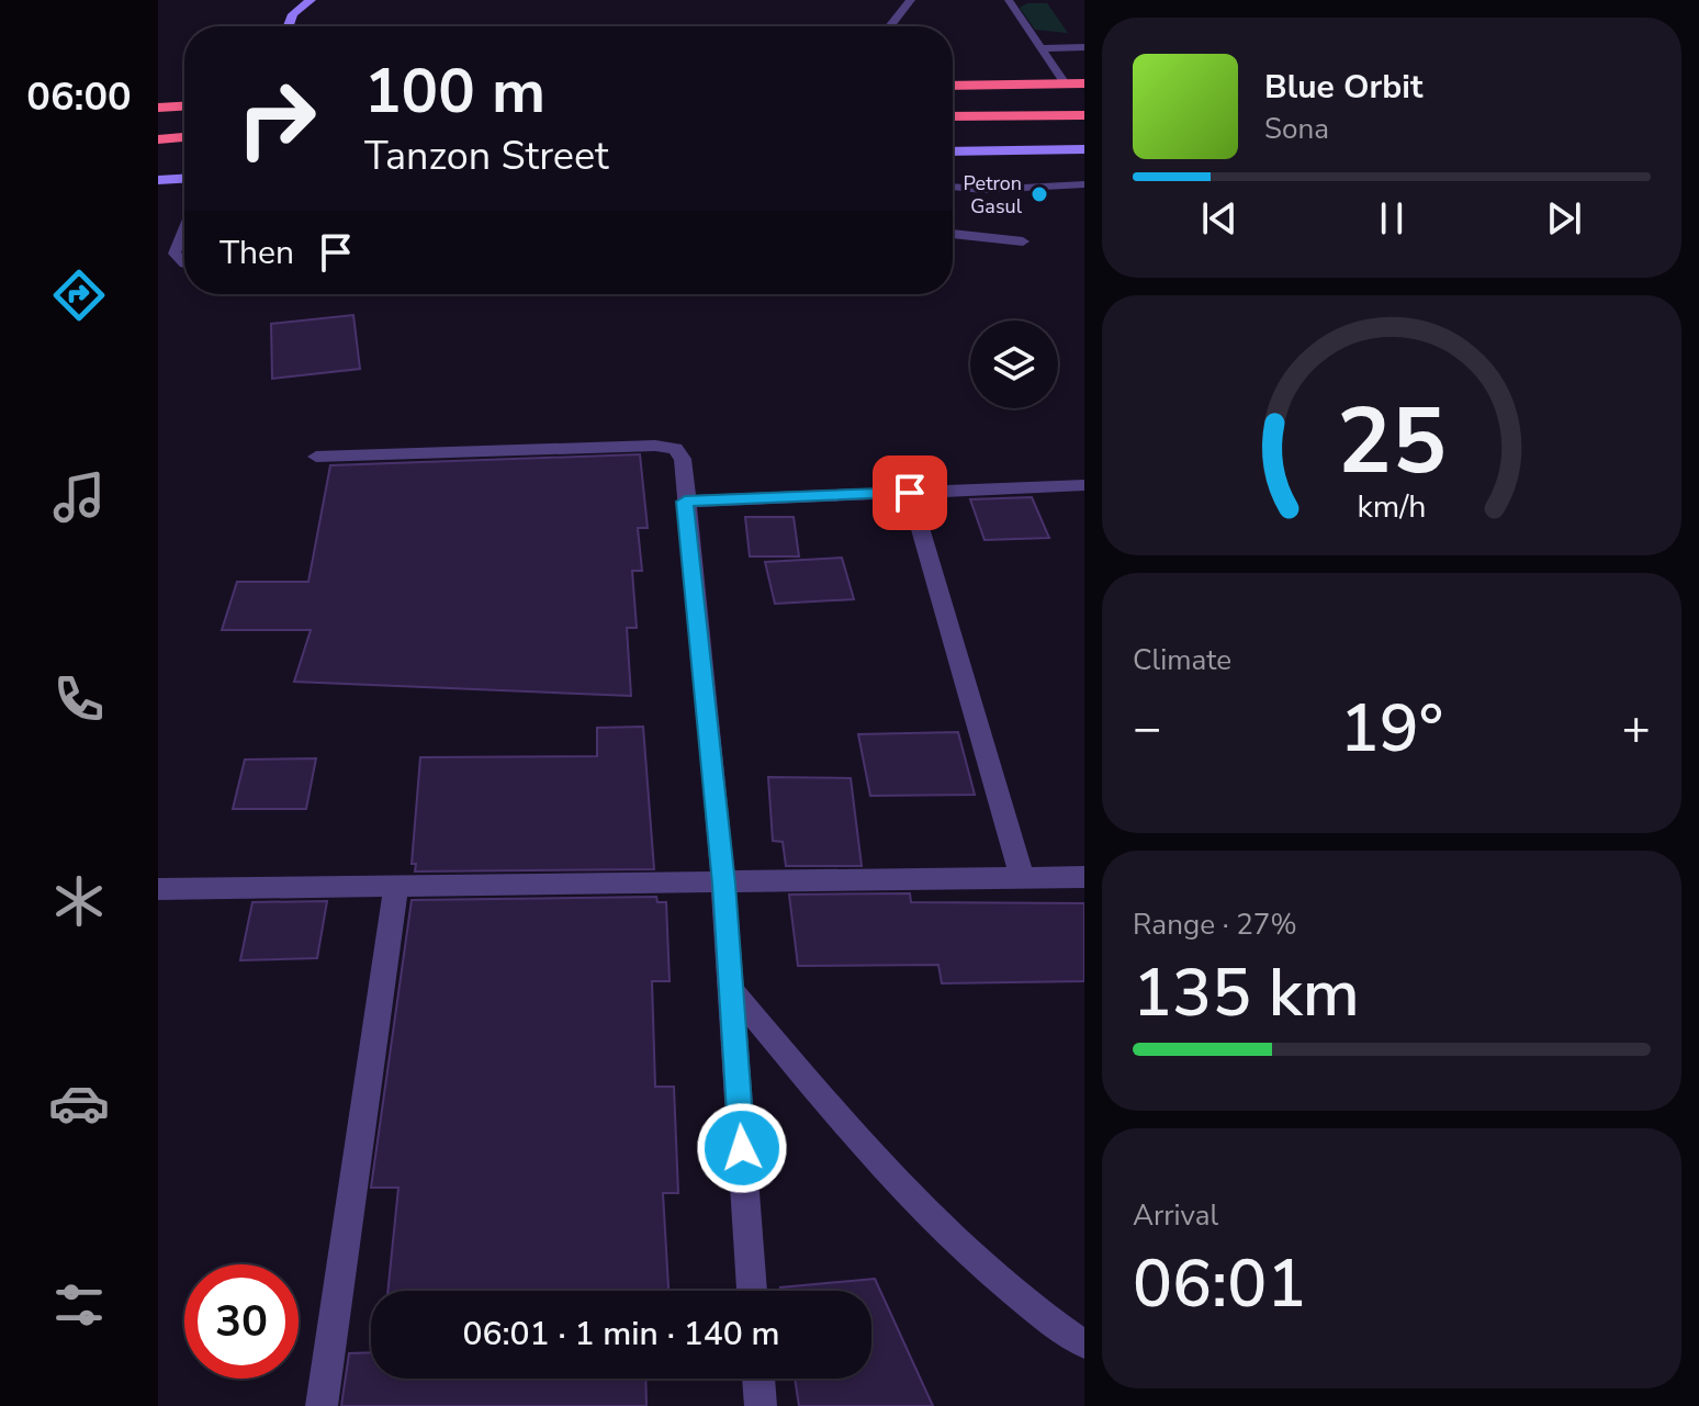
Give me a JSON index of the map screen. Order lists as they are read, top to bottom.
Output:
{
  "places": ["Petron Gasul"],
  "page": {
    "tabs": "06:00",
    "turn": ["100 m", "Tanzon Street"],
    "song": ["Blue Orbit", "Sona"],
    "then": "Then",
    "tile": [
      "Climate",
      ["Range · 27%", "135 km"],
      ["Arrival", "06:01"]
    ],
    "heat": ["−", "19°", "+"],
    "limit": "30",
    "trip": "06:01 · 1 min · 140 m",
    "gauge": ["25", "km/h"]
  }
}
